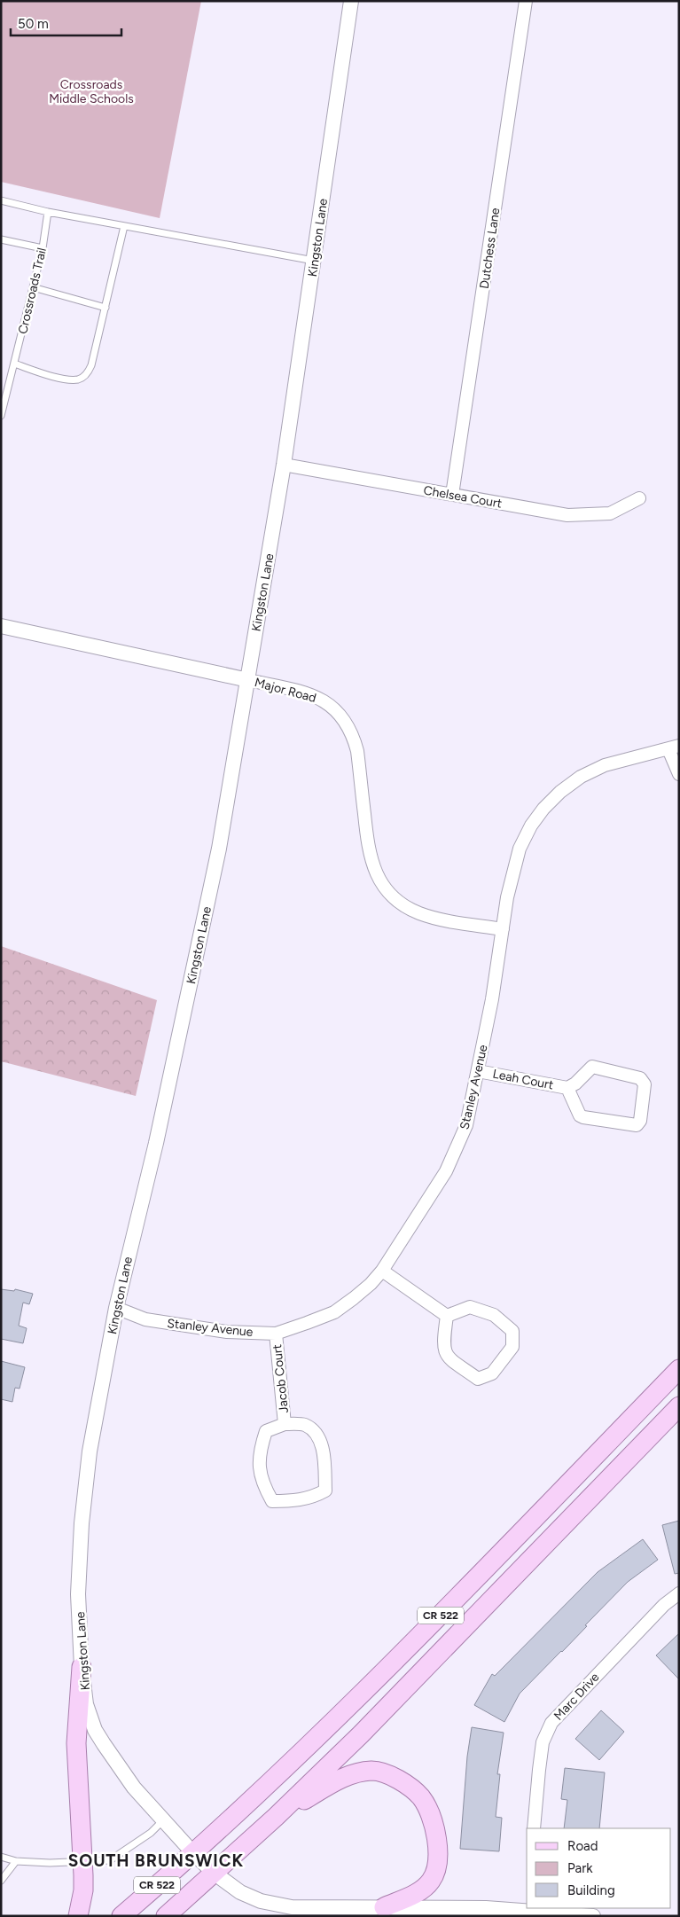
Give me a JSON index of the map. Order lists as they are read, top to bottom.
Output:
{
  "streets": {
    "main road": ["CR 522"],
    "street": [
      "Kingston Lane",
      "Dutchess Lane",
      "Chelsea Court",
      "Major Road",
      "Leah Court",
      "Stanley Avenue",
      "Jacob Court",
      "Marc Drive"
    ],
    "lane": ["Crossroads Trail"]
  },
  "crossings": [
    ["Kingston Lane", "Chelsea Court"],
    ["Kingston Lane", "Major Road"],
    ["Kingston Lane", "Stanley Avenue"],
    ["Kingston Lane", "CR 522"],
    ["Dutchess Lane", "Chelsea Court"],
    ["Major Road", "Stanley Avenue"],
    ["Leah Court", "Stanley Avenue"],
    ["Stanley Avenue", "Jacob Court"]
  ],
  "districts": ["SOUTH BRUNSWICK"],
  "parks": ["Crossroads Middle Schools"],
  "legend": ["Road", "Park", "Building"],
  "scale_bar": "50 m"
}
